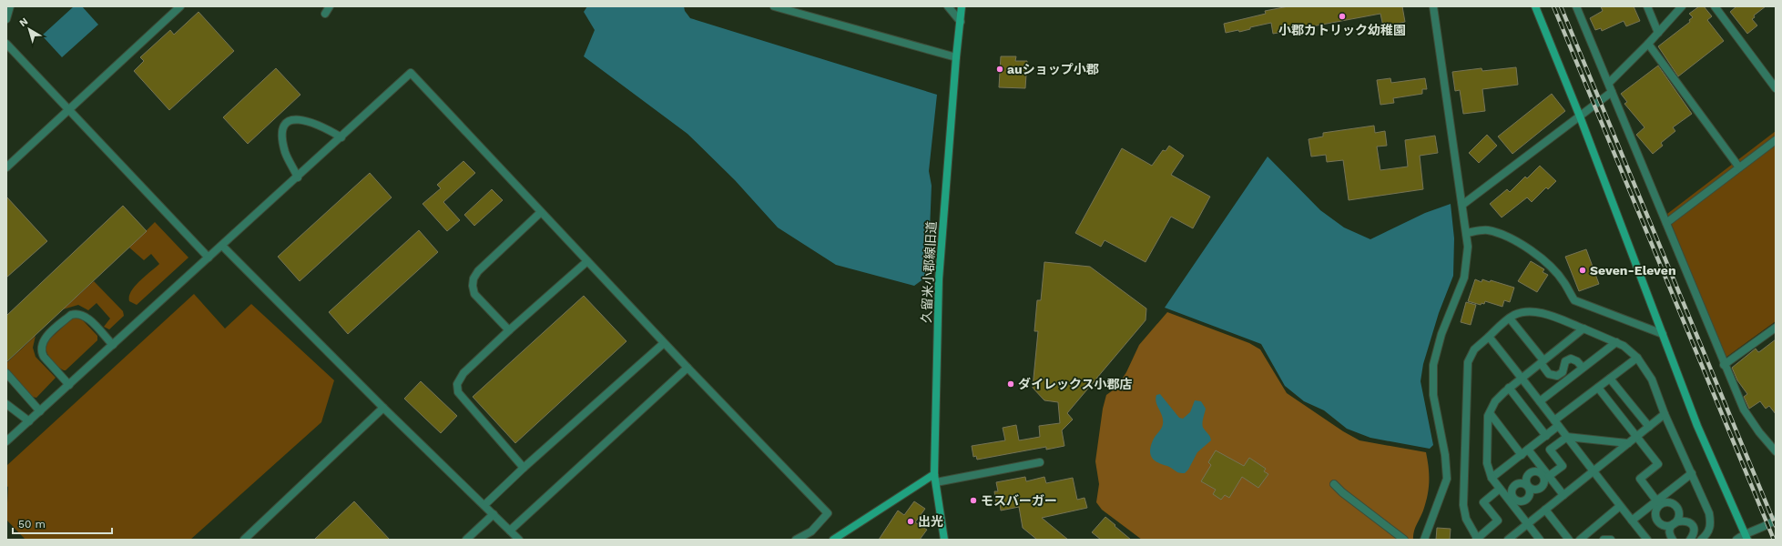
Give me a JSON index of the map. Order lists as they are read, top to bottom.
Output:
{
  "streets": {
    "street": ["久留米小郡線旧道"]
  },
  "places": [
    "小郡カトリック幼稚園",
    "auショップ小郡",
    "Seven-Eleven",
    "ダイレックス小郡店",
    "モスバーガー",
    "出光"
  ],
  "scale_bar": "50 m",
  "north": "top left"
}
